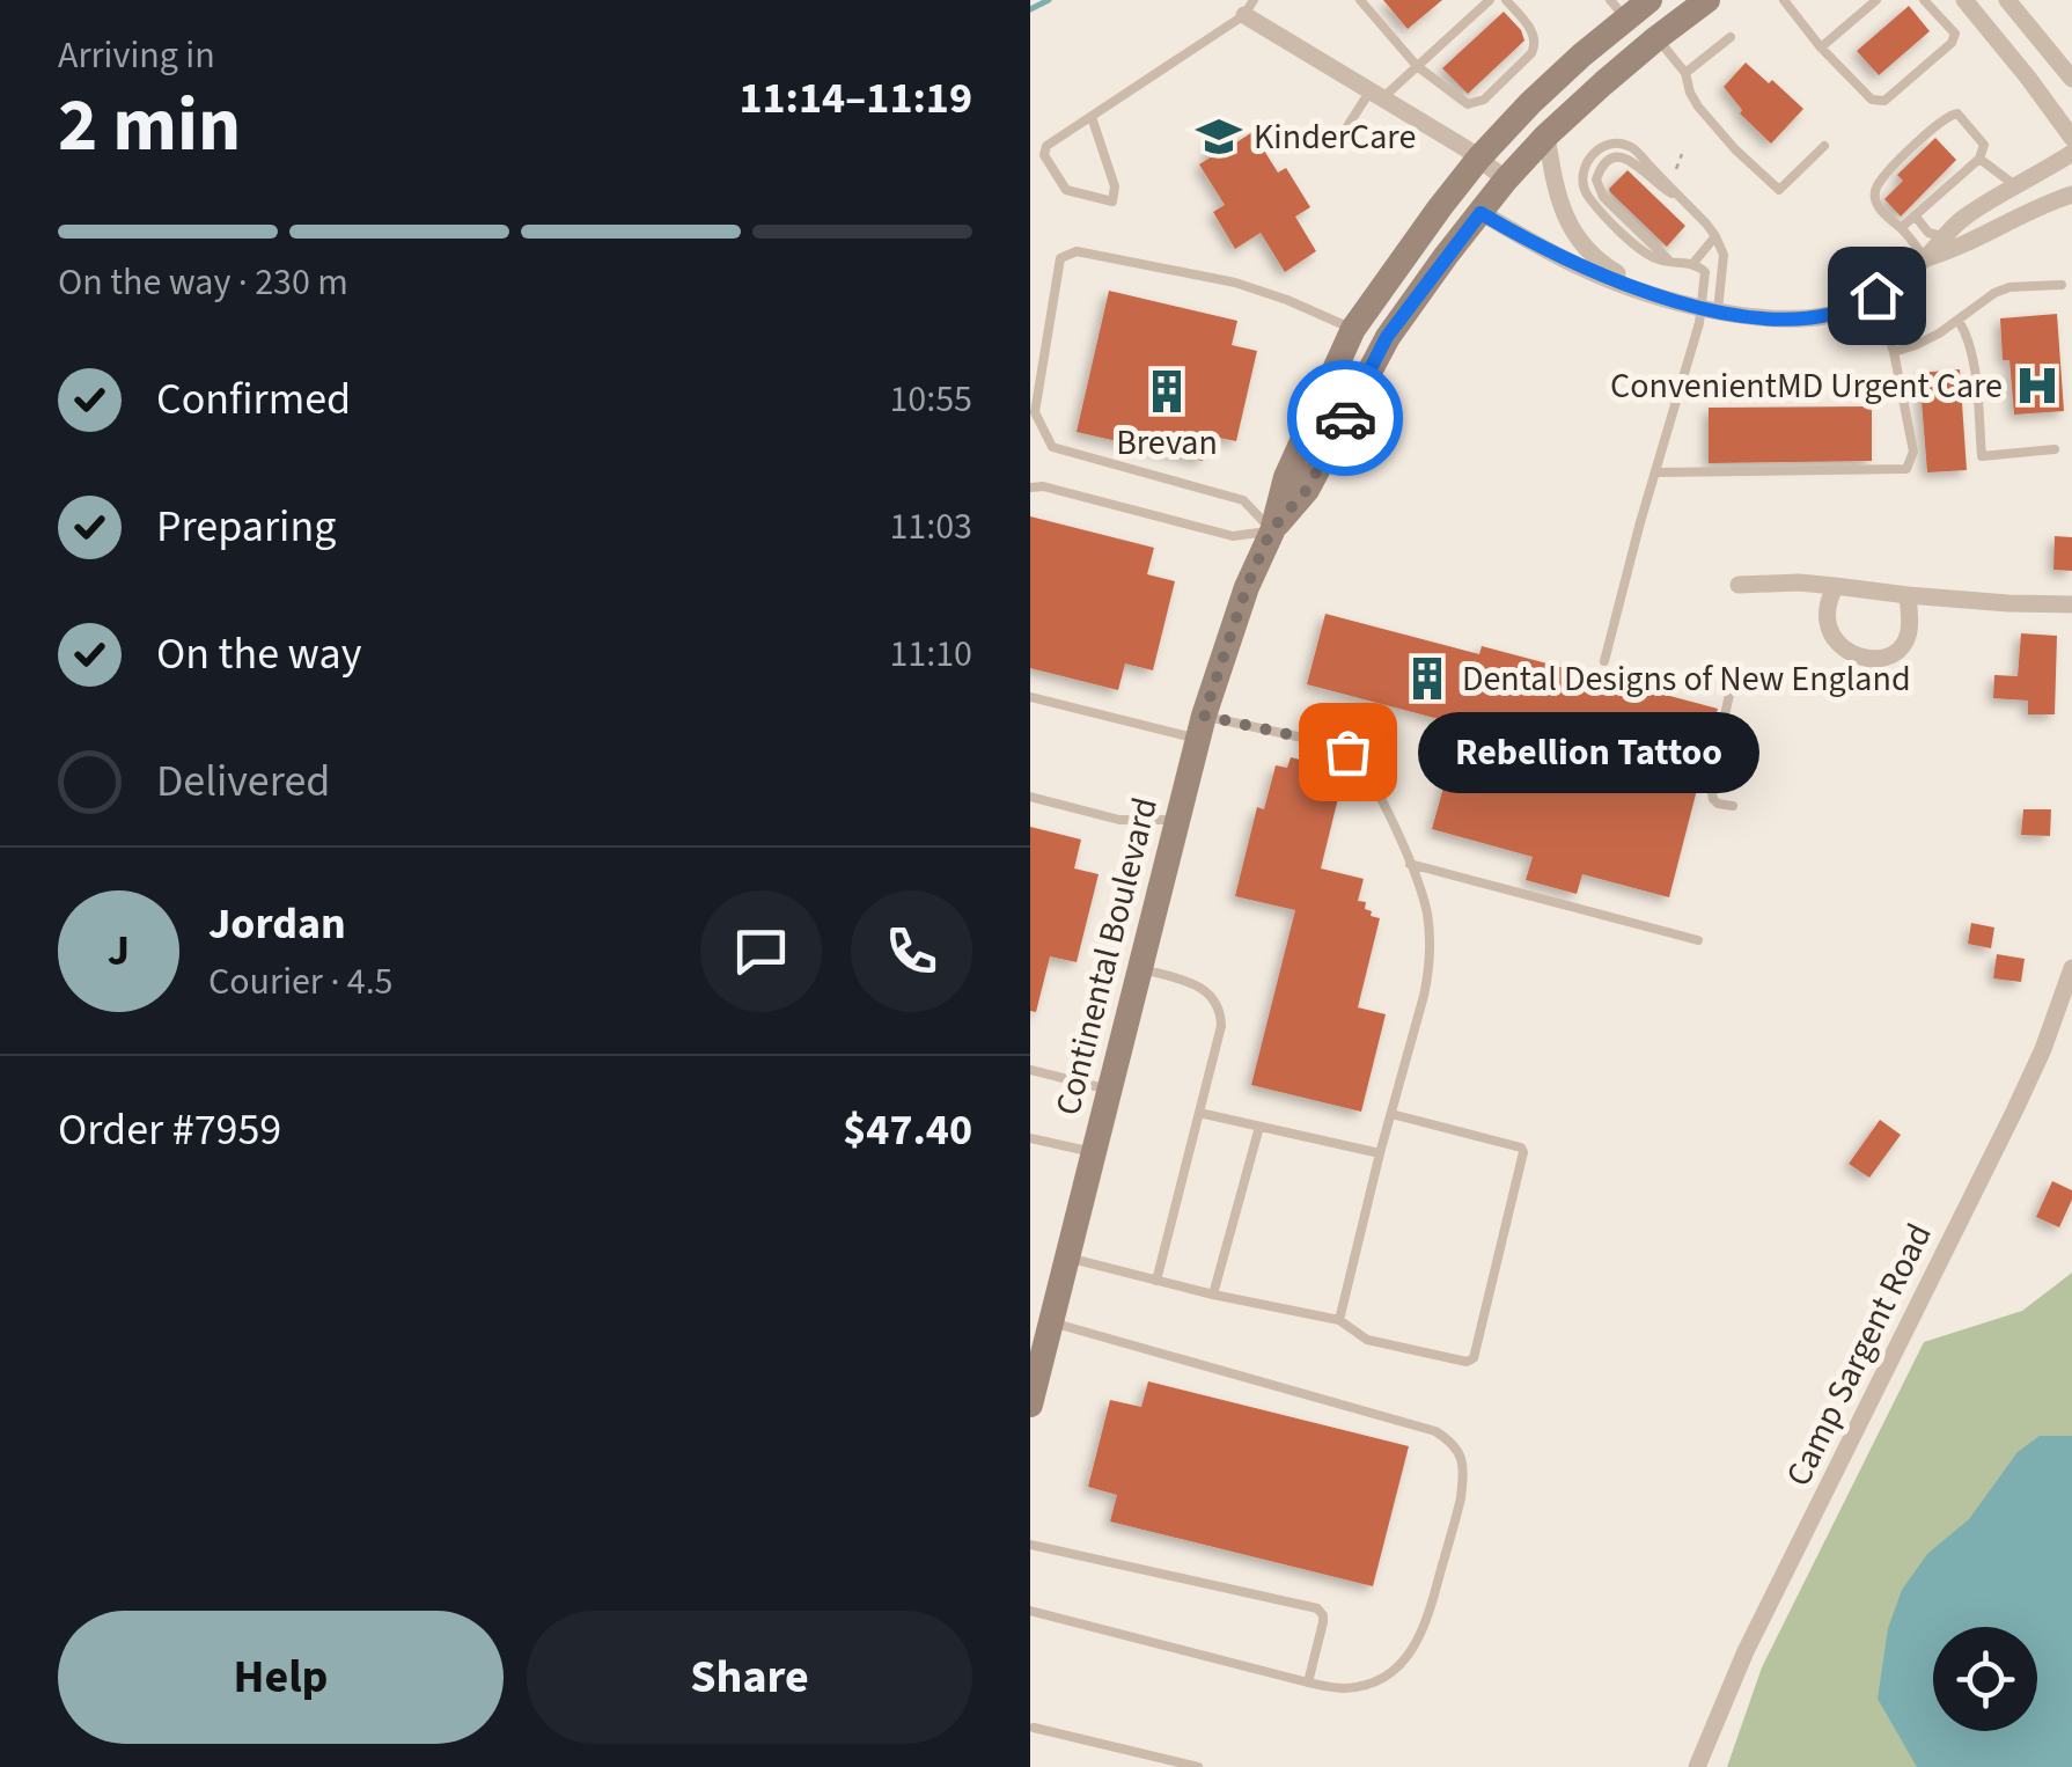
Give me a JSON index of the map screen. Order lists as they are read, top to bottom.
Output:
{
  "streets": {
    "main road": ["Continental Boulevard"],
    "street": ["Camp Sargent Road"]
  },
  "places": {
    "school or university": ["KinderCare"],
    "hospital": ["ConvenientMD Urgent Care"],
    "building": ["Brevan", "Dental Designs of New England"],
    "other": ["Rebellion Tattoo"]
  },
  "page": {
    "heading": ["2 min", "Arriving in", "11:14–11:19"],
    "panel": [
      "Jordan",
      "Courier · 4.5",
      "Order #7959",
      "$47.40"
    ],
    "bar": "On the way · 230 m",
    "list": [
      ["Confirmed", "10:55"],
      ["Preparing", "11:03"],
      ["On the way", "11:10"],
      "Delivered"
    ],
    "bubble": "Rebellion Tattoo",
    "round": "J",
    "buttons": ["Help", "Share"]
  }
}
